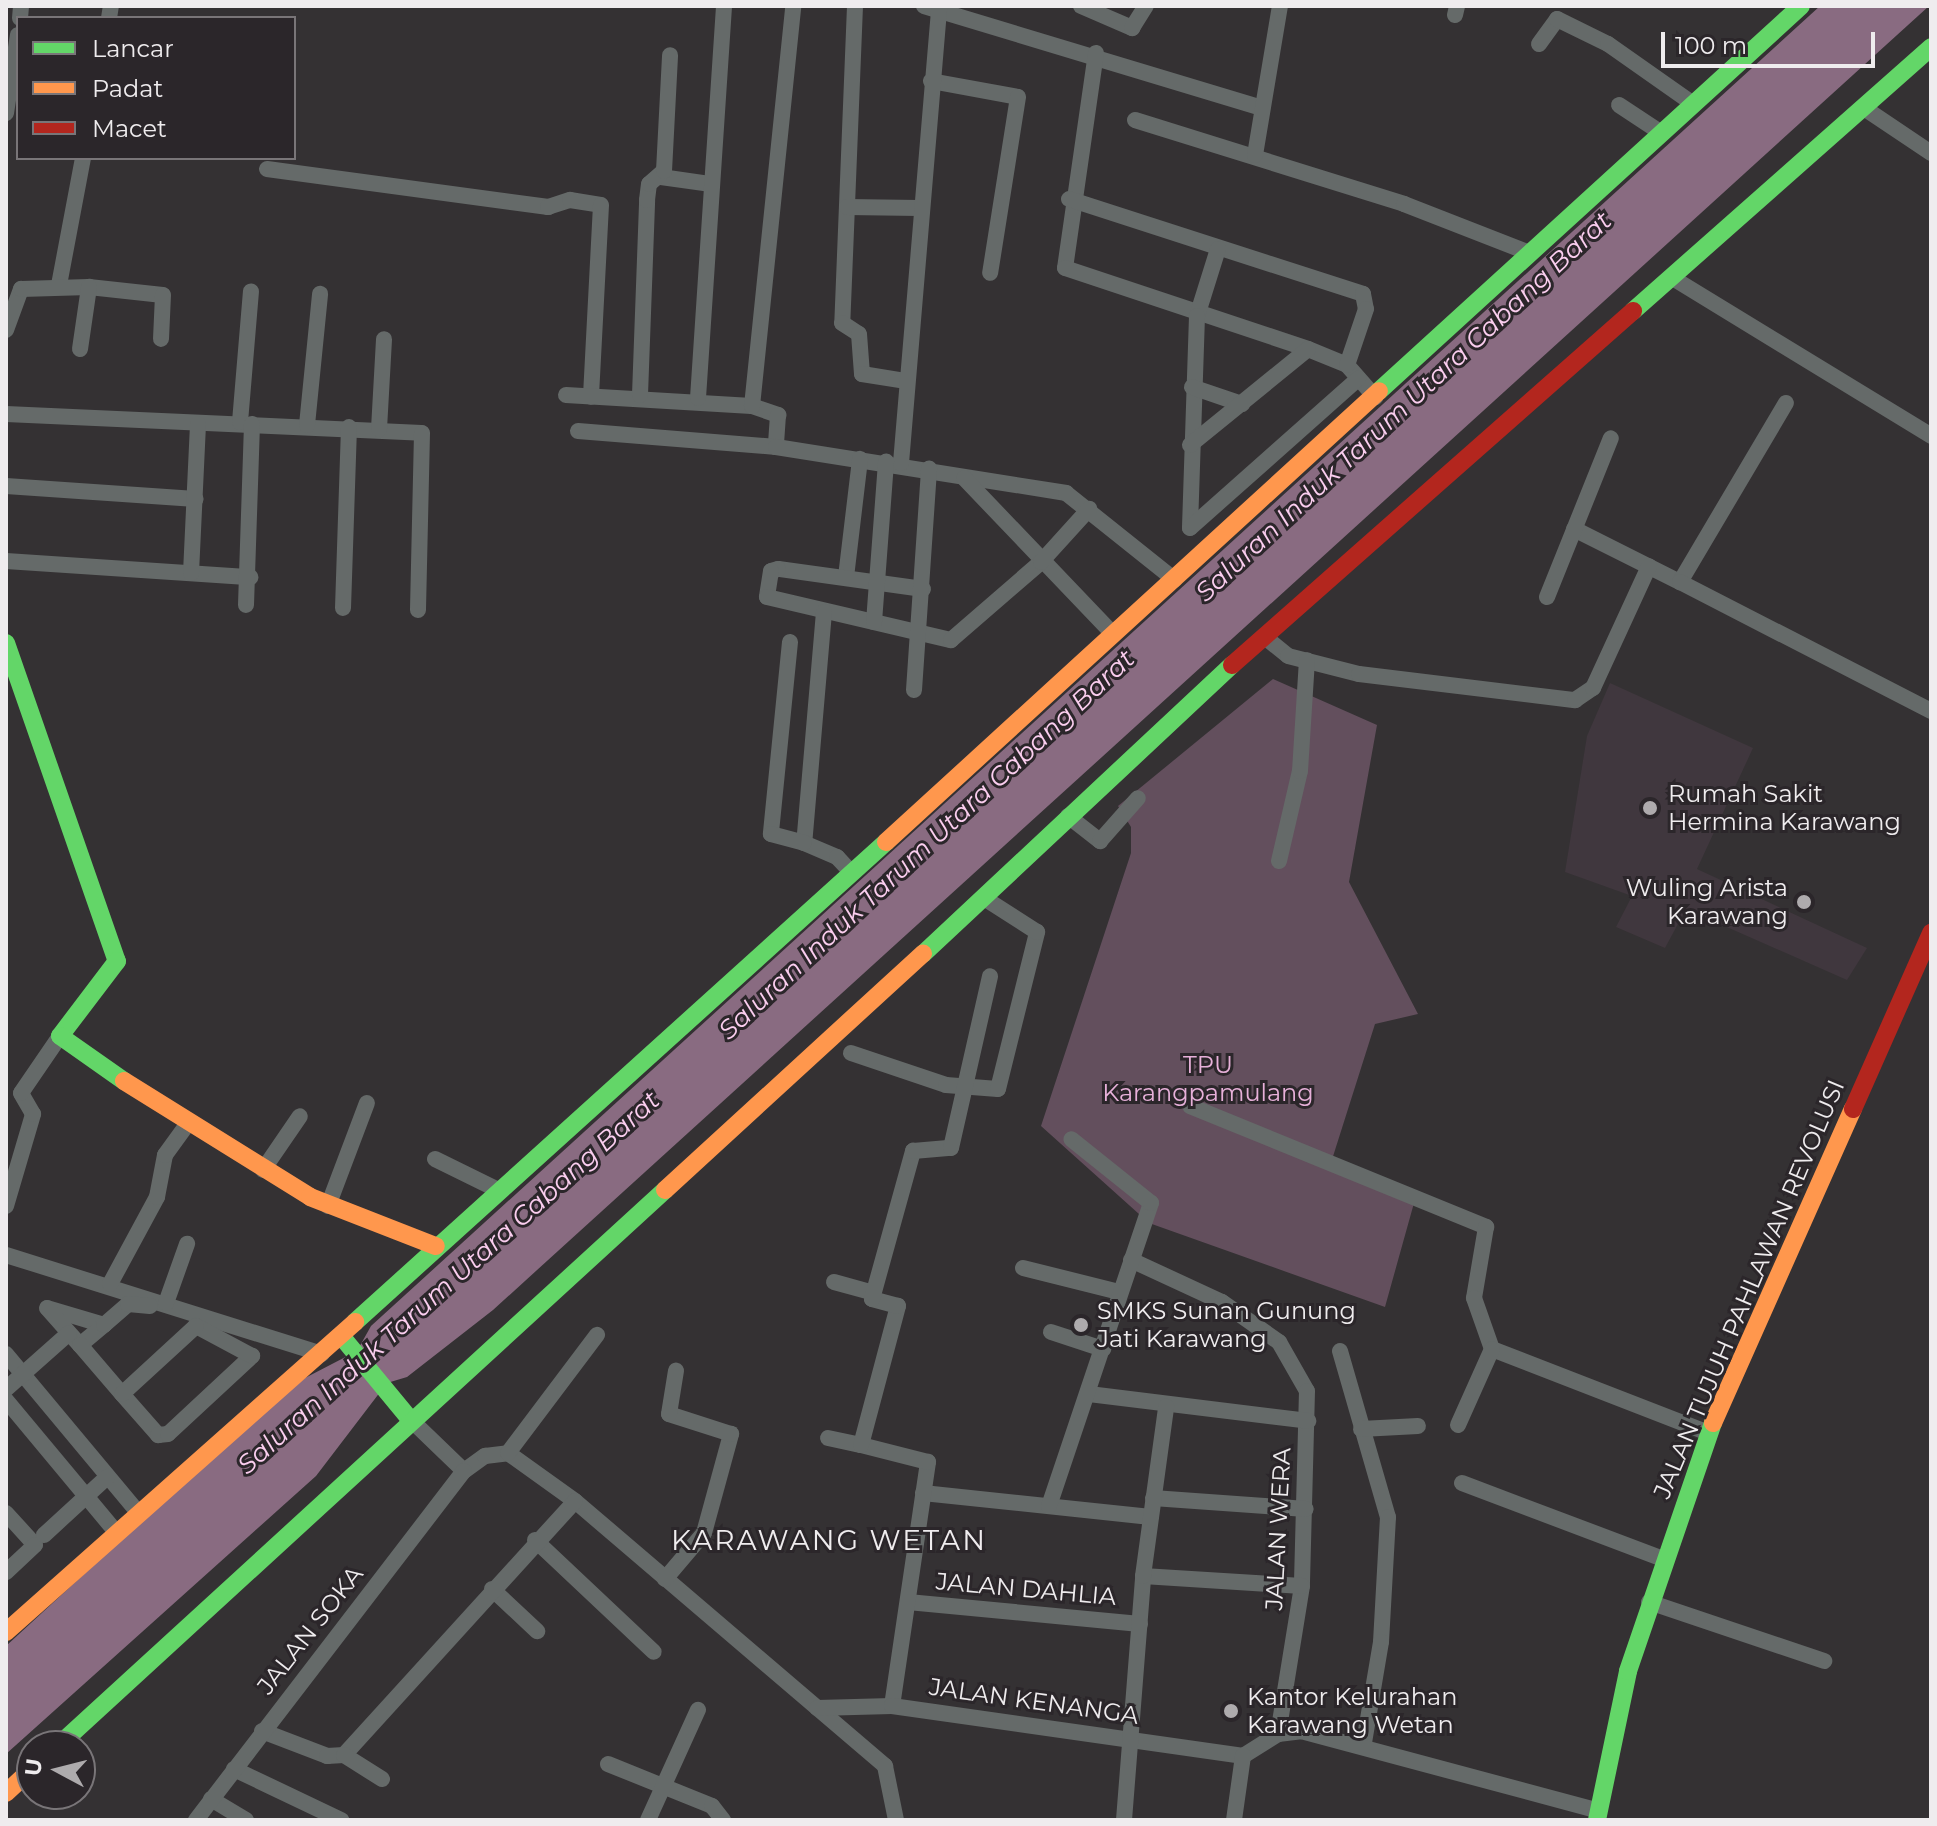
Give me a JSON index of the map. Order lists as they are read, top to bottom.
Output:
{
  "streets": {
    "street": [
      "JALAN TUJUH PAHLAWAN REVOLUSI",
      "JALAN WERA",
      "JALAN DAHLIA",
      "JALAN SOKA",
      "JALAN KENANGA"
    ]
  },
  "districts": ["KARAWANG WETAN"],
  "water": ["Saluran Induk Tarum Utara Cabang Barat"],
  "parks": ["TPU Karangpamulang"],
  "places": [
    "Rumah Sakit Hermina Karawang",
    "Wuling Arista Karawang",
    "SMKS Sunan Gunung Jati Karawang",
    "Kantor Kelurahan Karawang Wetan"
  ],
  "legend": ["Lancar", "Padat", "Macet"],
  "scale_bar": "100 m",
  "north": "left"
}
